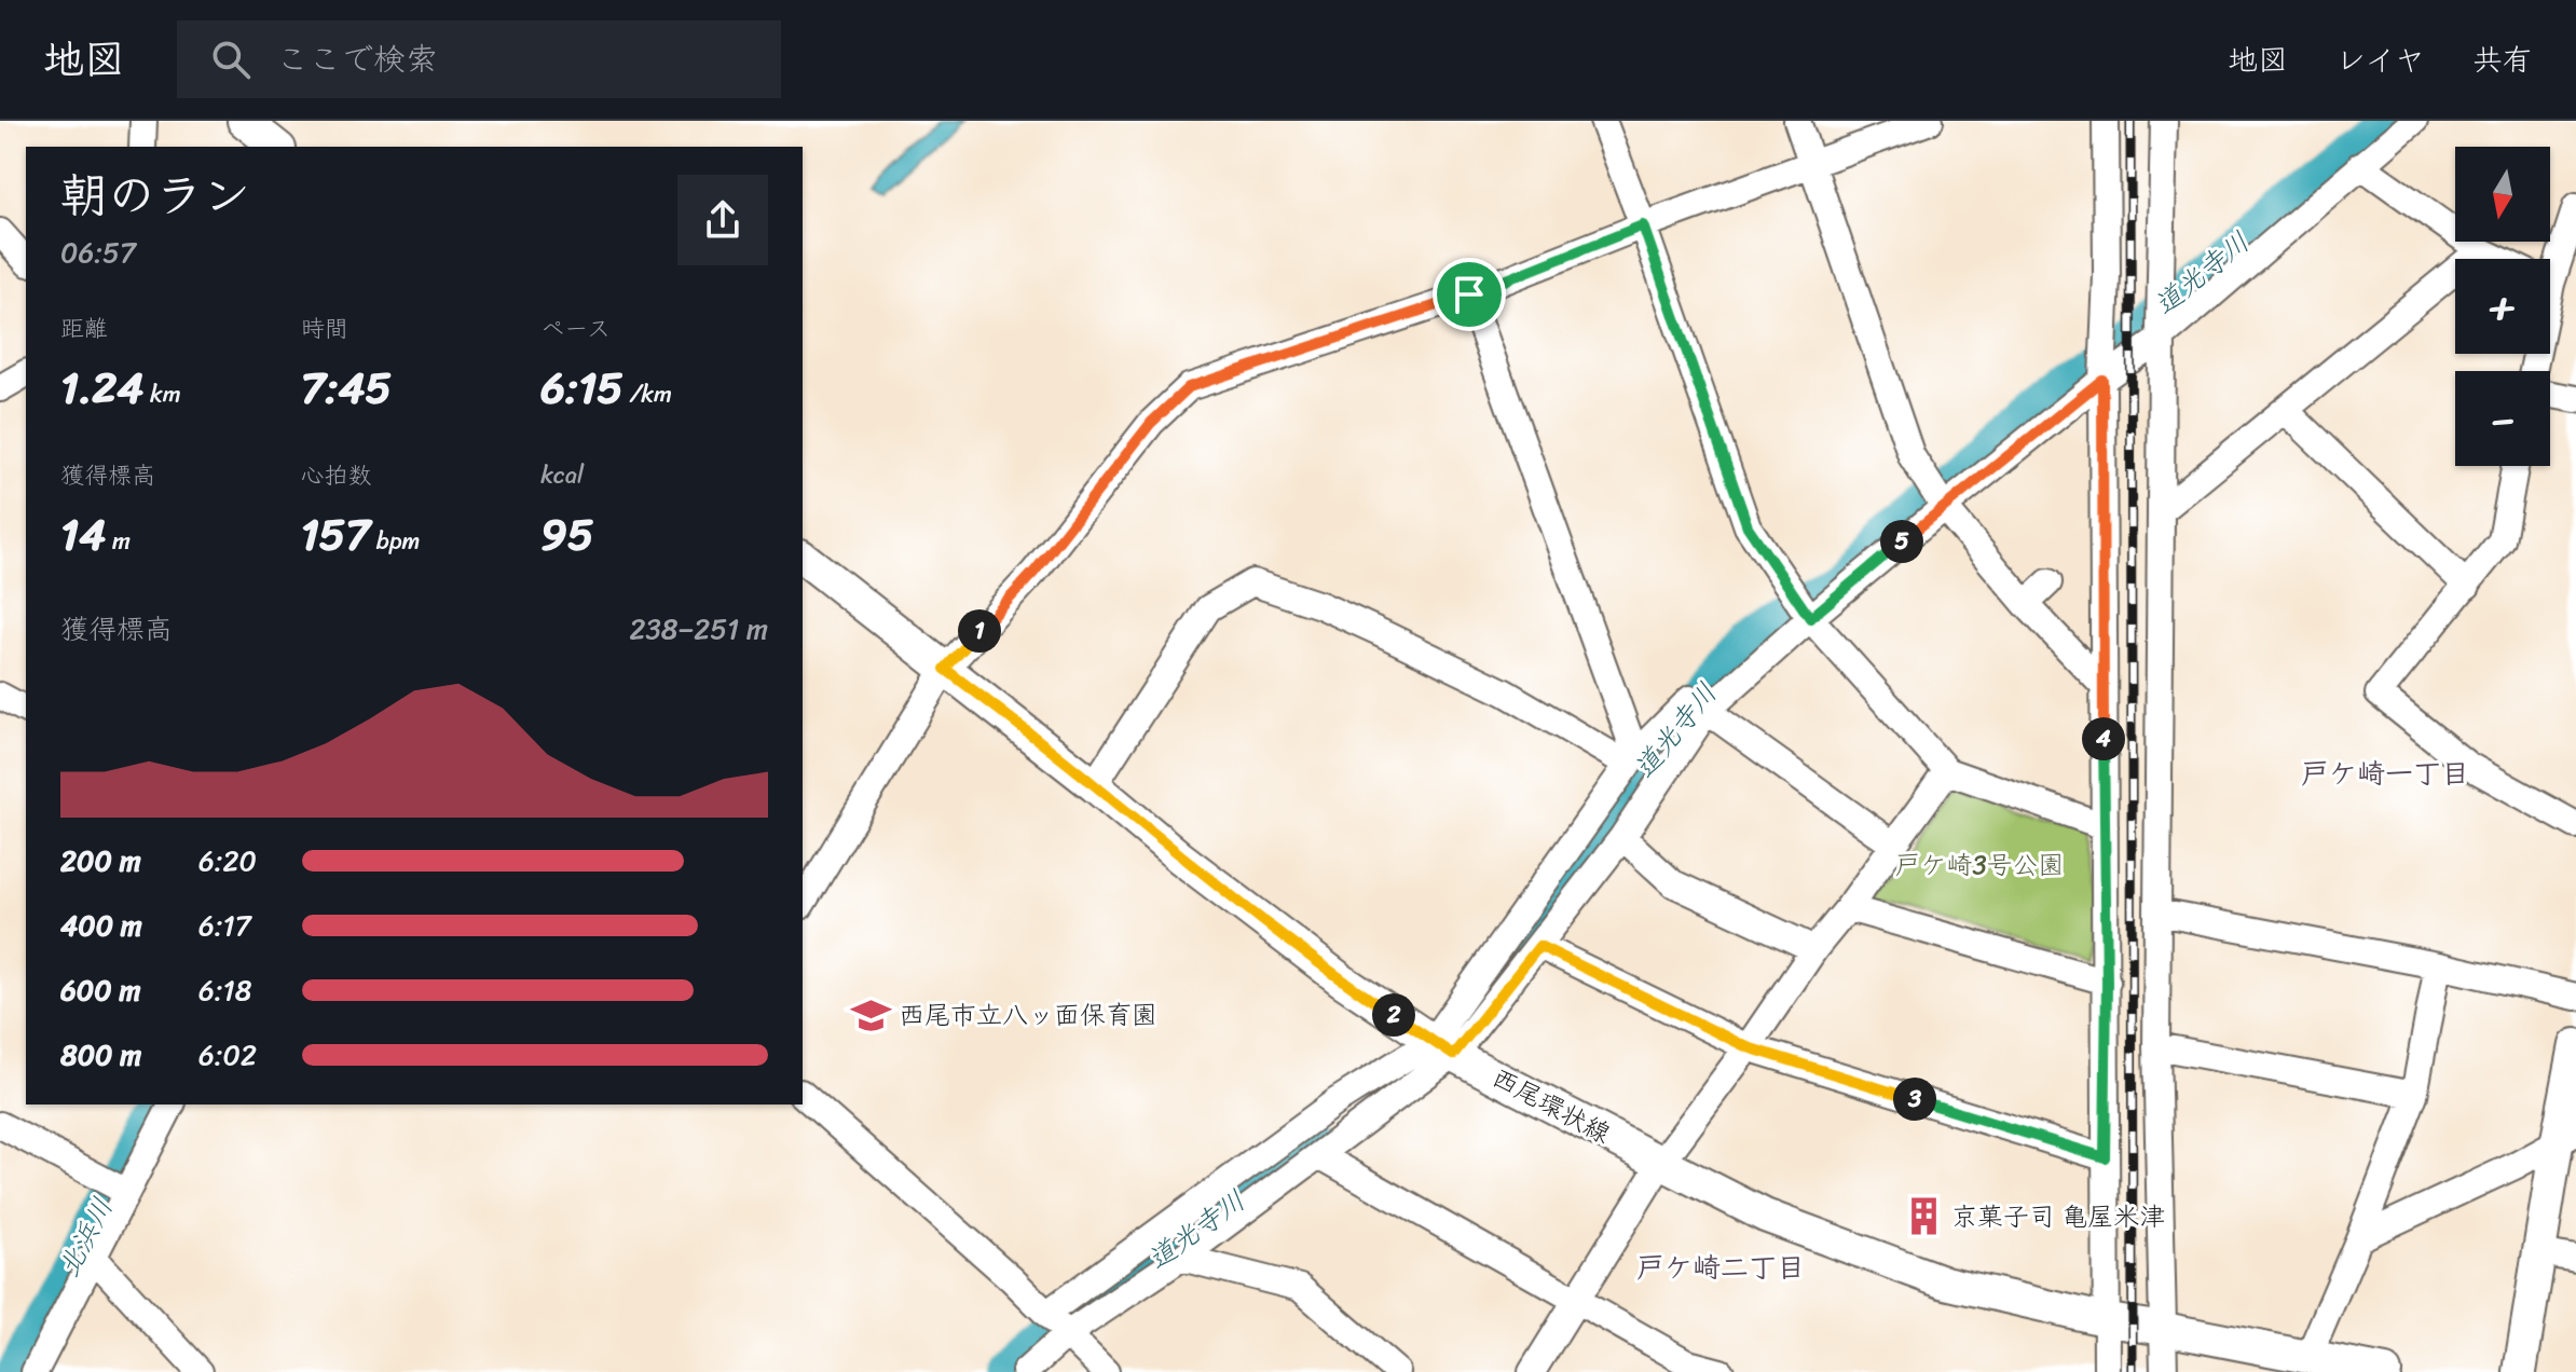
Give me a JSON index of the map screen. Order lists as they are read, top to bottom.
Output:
{
  "streets": {
    "main road": ["西尾環状線"]
  },
  "districts": ["戸ケ崎一丁目", "戸ケ崎二丁目"],
  "water": ["道光寺川", "北浜川"],
  "parks": ["戸ケ崎3号公園"],
  "places": {
    "school or university": ["西尾市立八ッ面保育園"],
    "building": ["京菓子司 亀屋米津"]
  },
  "north": "bottom",
  "page": {
    "header": "地図",
    "search": "ここで検索",
    "nav": ["地図", "レイヤ", "共有"],
    "map_buttons": ["+", "−"],
    "heading": ["朝のラン", "06:57"],
    "stats": [
      ["距離", "1.24 km"],
      ["時間", "7:45"],
      ["ペース", "6:15 /km"],
      ["獲得標高", "14 m"],
      ["心拍数", "157 bpm"],
      ["kcal", "95"]
    ],
    "pins": [
      "5",
      "1",
      "4",
      "2",
      "3"
    ],
    "chart": ["獲得標高", "238–251 m"],
    "list": [
      {
        "name": "200 m",
        "note": "6:20"
      },
      {
        "name": "400 m",
        "note": "6:17"
      },
      {
        "name": "600 m",
        "note": "6:18"
      },
      {
        "name": "800 m",
        "note": "6:02"
      }
    ]
  }
}
